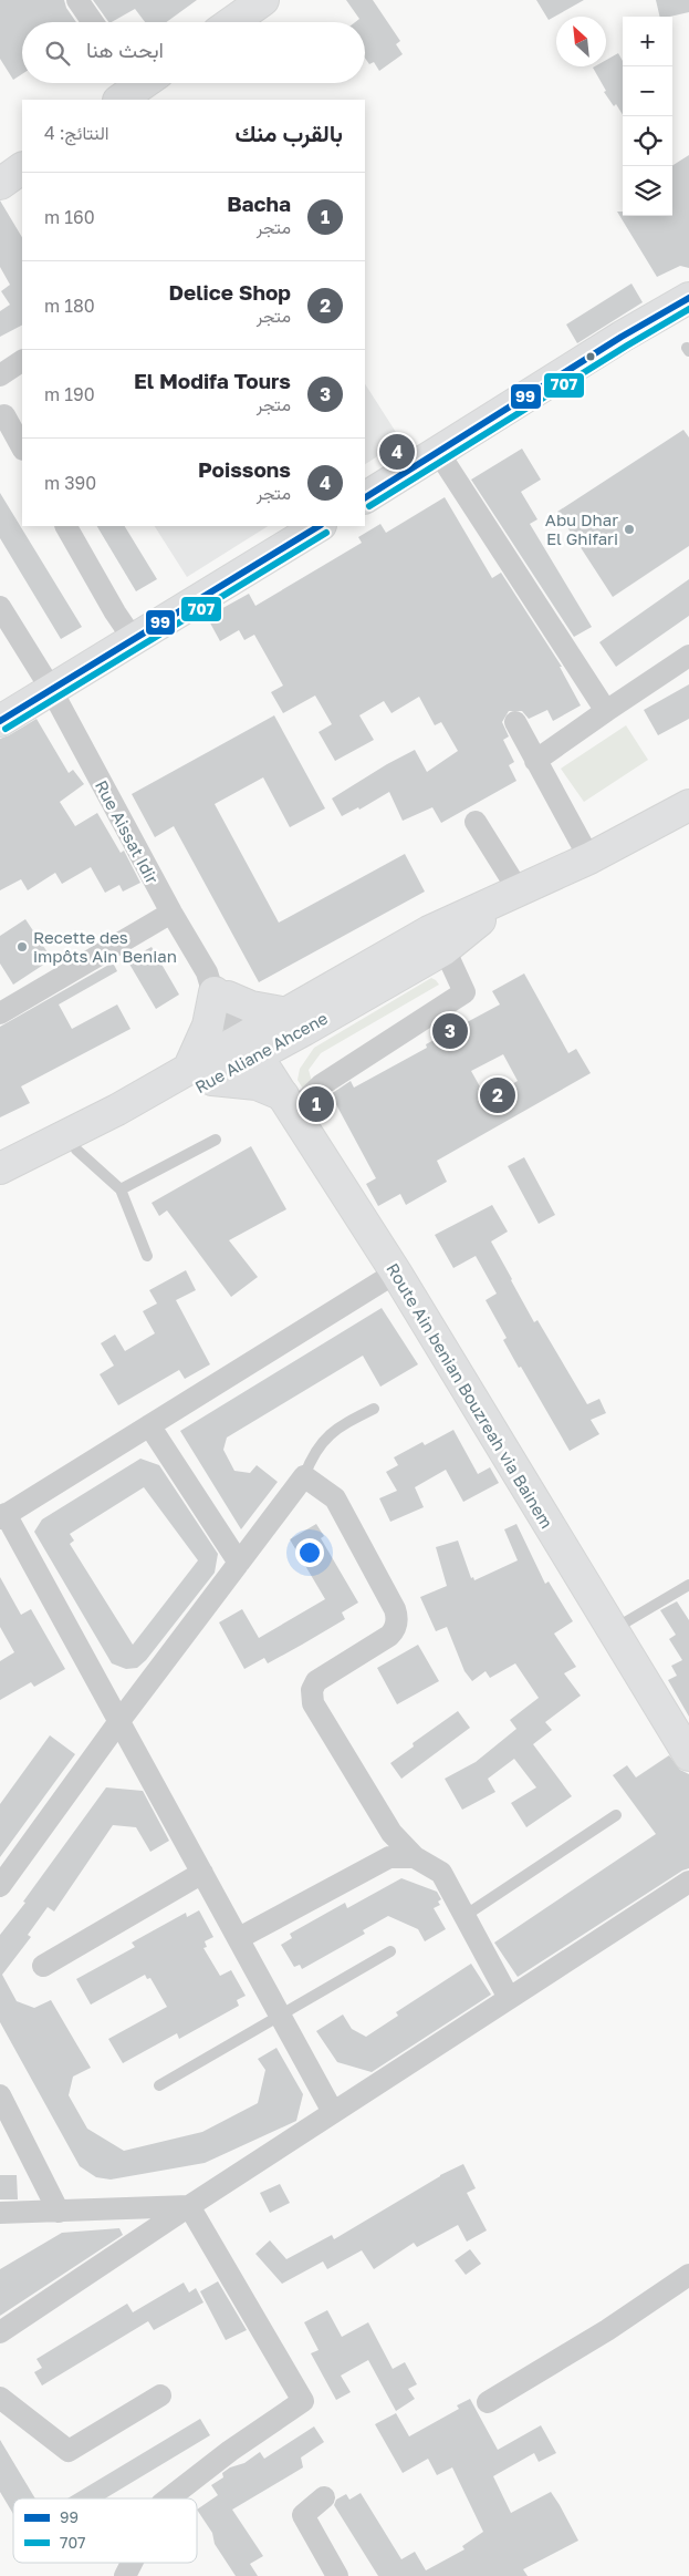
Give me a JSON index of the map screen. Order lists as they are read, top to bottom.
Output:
{
  "streets": {
    "main road": ["Rue Aliane Ahcene", "Route Ain benian Bouzreah via Bainem"],
    "street": ["Rue Aissat Idir"]
  },
  "crossings": [
    ["Rue Aissat Idir", "Rue Aliane Ahcene"],
    ["Rue Aissat Idir", "Route Ain benian Bouzreah via Bainem"],
    ["Rue Aliane Ahcene", "Route Ain benian Bouzreah via Bainem"]
  ],
  "places": ["Abu Dhar El Ghifari", "Recette des impôts Ain Benian"],
  "lines": ["transit line 99", "transit line 707"],
  "legend": ["99", "707"],
  "north": "top left",
  "page": {
    "map_buttons": ["+", "−"],
    "search": "ابحث هنا",
    "heading": ["بالقرب منك", "النتائج: 4"],
    "list": [
      {
        "mark": "1",
        "name": "Bacha",
        "note": "متجر",
        "value": "160 m"
      },
      {
        "mark": "2",
        "name": "Delice Shop",
        "note": "متجر",
        "value": "180 m"
      },
      {
        "mark": "3",
        "name": "El Modifa Tours",
        "note": "متجر",
        "value": "190 m"
      },
      {
        "mark": "4",
        "name": "Poissons",
        "note": "متجر",
        "value": "390 m"
      }
    ],
    "pins": [
      "4",
      "3",
      "2",
      "1"
    ]
  }
}
